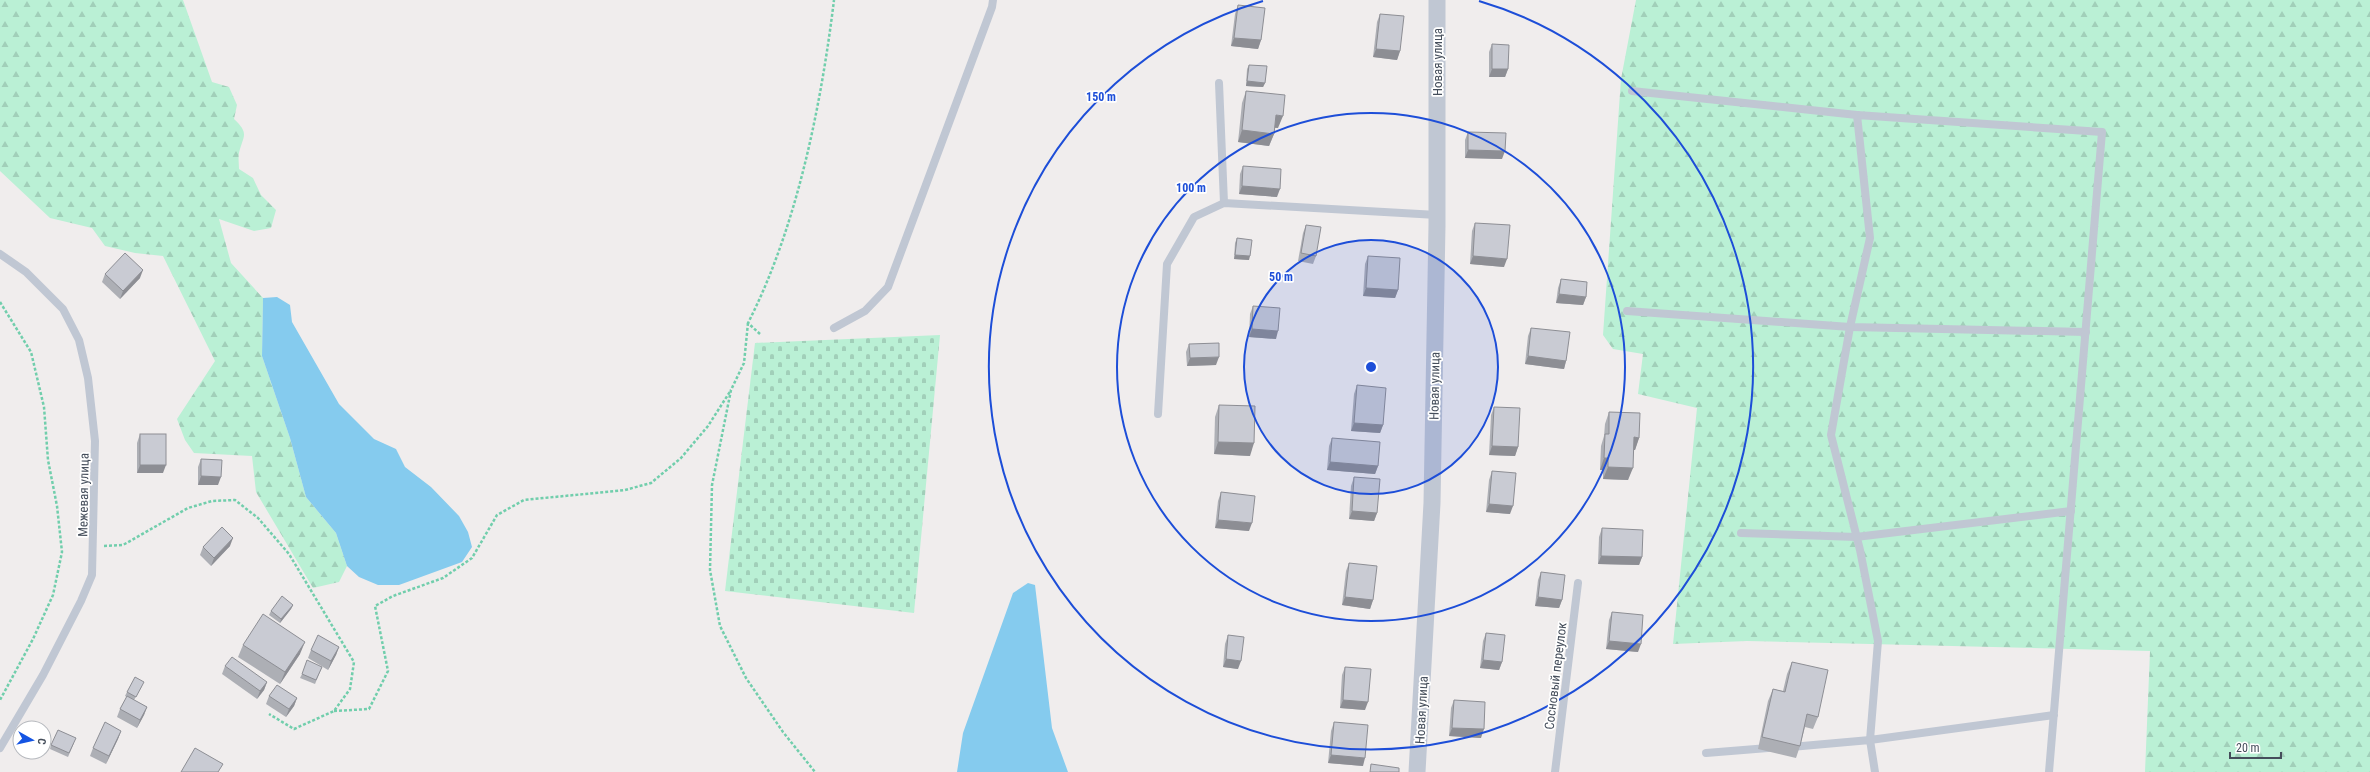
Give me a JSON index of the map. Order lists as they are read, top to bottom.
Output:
{
  "streets": {
    "street": ["Новая улица"],
    "lane": ["Межевая улица", "Сосновый переулок"]
  },
  "scale_bar": "20 m",
  "north": "right",
  "rings": ["150 m", "100 m", "50 m"]
}
